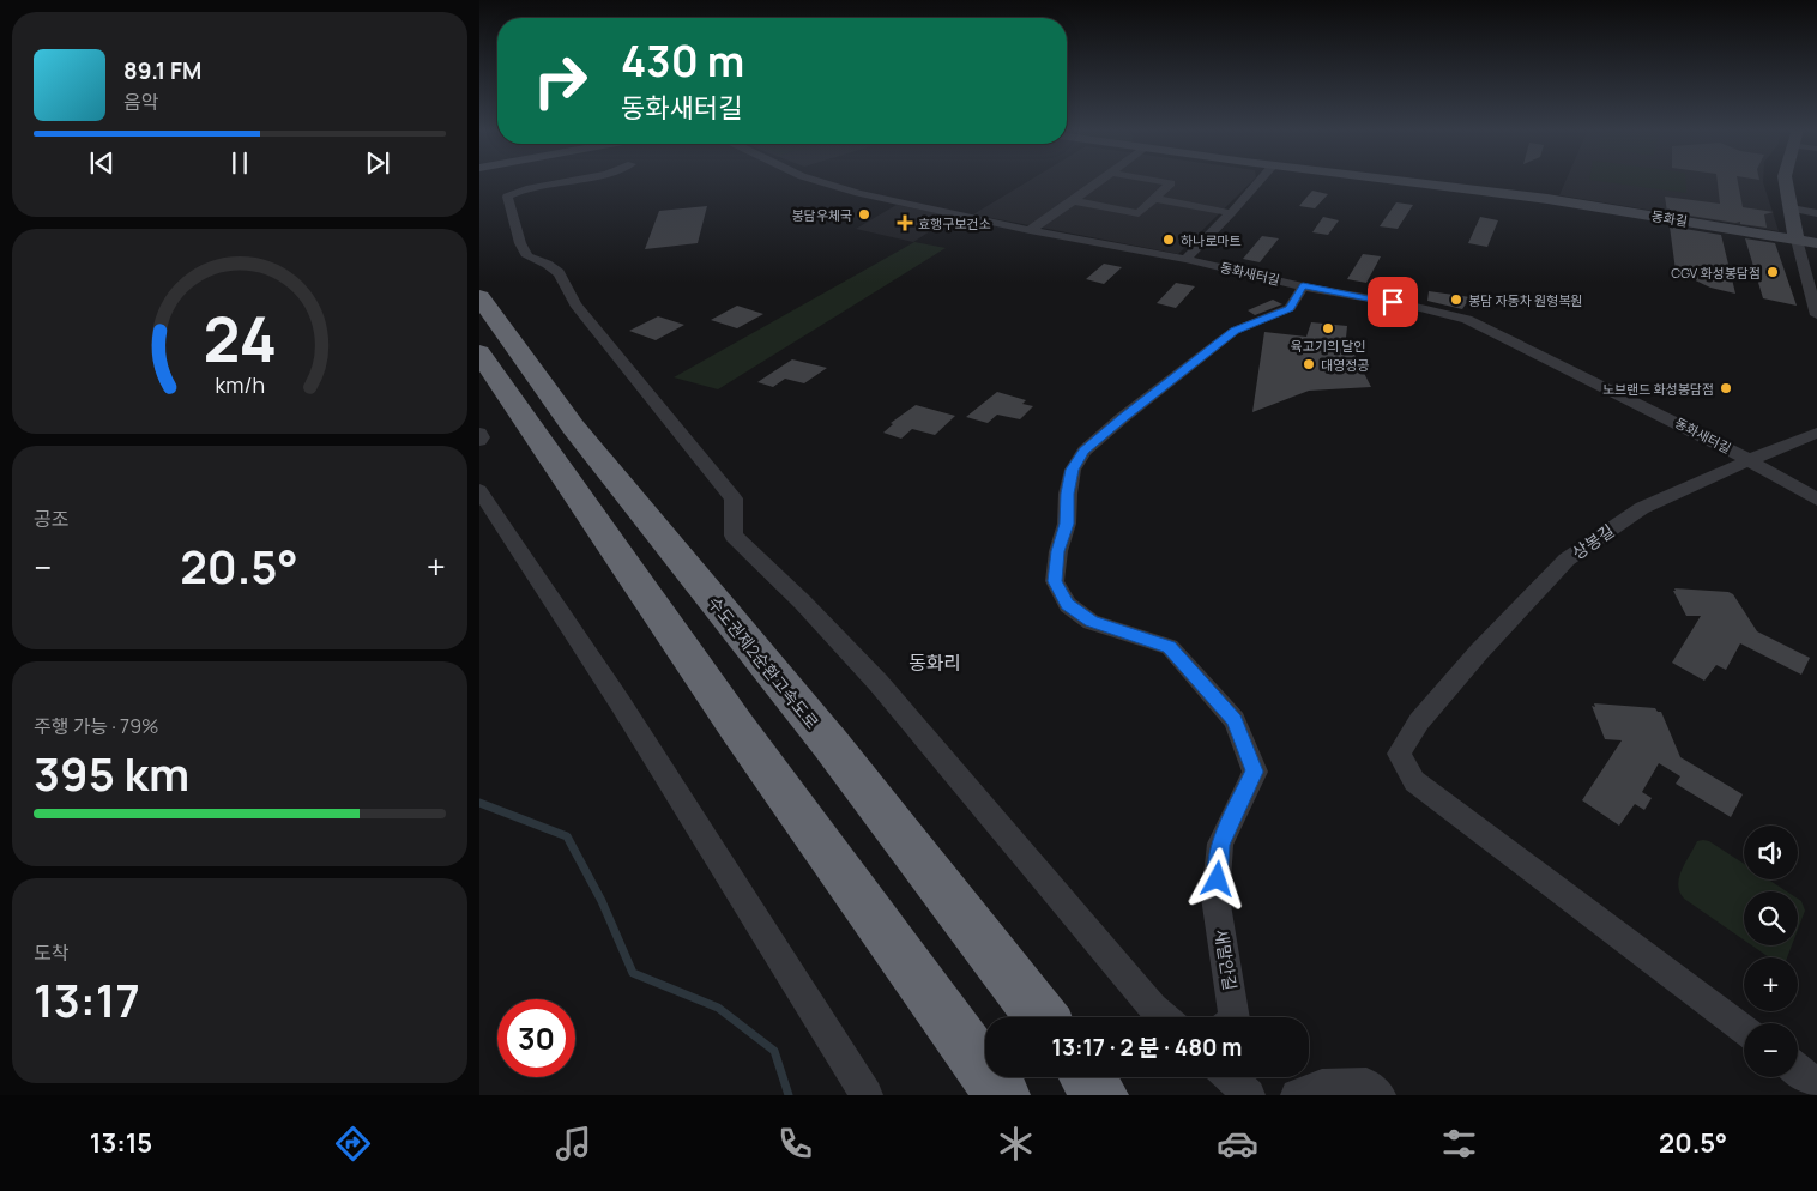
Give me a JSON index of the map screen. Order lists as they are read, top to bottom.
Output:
{
  "streets": {
    "highway": ["수도권제2순환고속도로"],
    "street": [
      "동화길",
      "동화새터길",
      "상봉길",
      "새말안길"
    ]
  },
  "crossings": [
    ["동화새터길", "상봉길"],
    ["동화새터길", "새말안길"]
  ],
  "districts": ["동화리"],
  "places": {
    "other": [
      "봉담우체국",
      "하나로마트",
      "CGV 화성봉담점",
      "봉담 자동차 원형복원",
      "육고기의 달인",
      "대영정공",
      "노브랜드 화성봉담점"
    ],
    "health": ["효행구보건소"]
  },
  "page": {
    "turn": ["430 m", "동화새터길"],
    "song": ["89.1 FM", "음악"],
    "tile": [
      "공조",
      ["주행 가능 · 79%", "395 km"],
      ["도착", "13:17"]
    ],
    "heat": ["−", "20.5°", "+"],
    "map_buttons": ["+", "−"],
    "limit": "30",
    "trip": "13:17 · 2 분 · 480 m",
    "tabs": ["13:15", "20.5°"],
    "gauge": ["24", "km/h"]
  }
}
